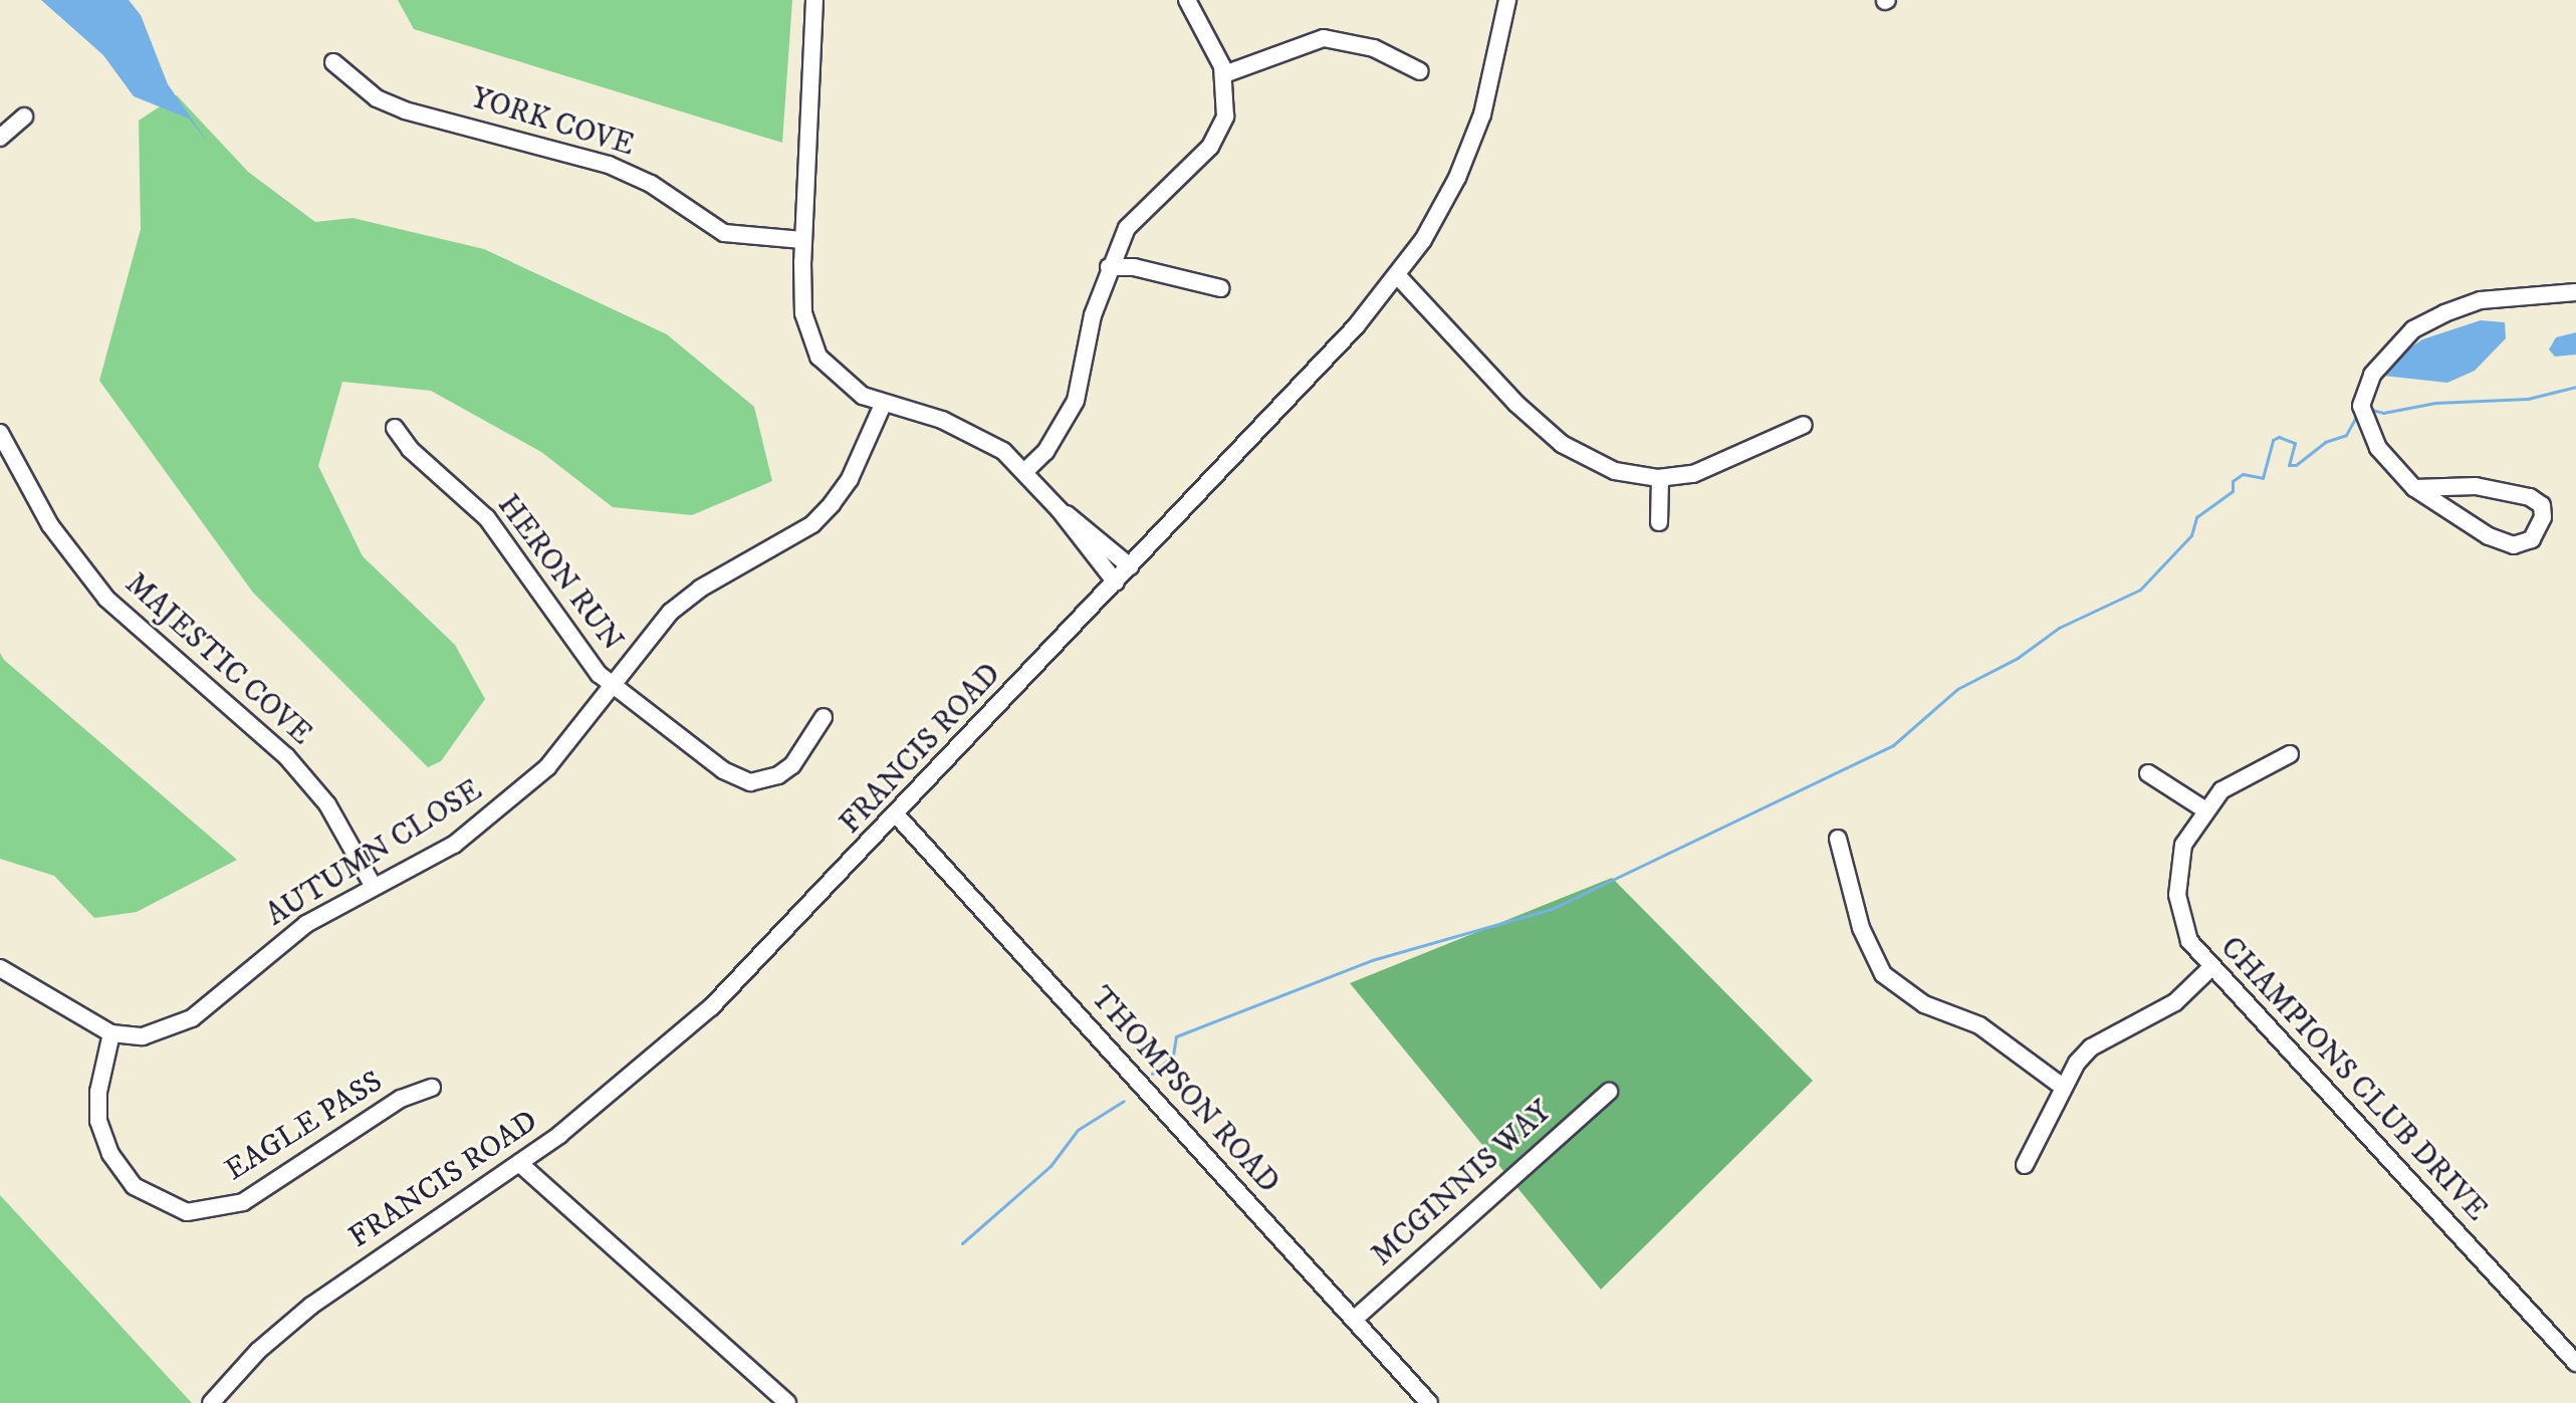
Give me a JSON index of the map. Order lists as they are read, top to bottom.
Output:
{
  "streets": {
    "street": [
      "YORK COVE",
      "HERON RUN",
      "MAJESTIC COVE",
      "FRANCIS ROAD",
      "AUTUMN CLOSE",
      "CHAMPIONS CLUB DRIVE",
      "THOMPSON ROAD",
      "EAGLE PASS",
      "MCGINNIS WAY"
    ]
  },
  "crossings": [
    ["HERON RUN", "AUTUMN CLOSE"],
    ["MAJESTIC COVE", "AUTUMN CLOSE"],
    ["FRANCIS ROAD", "THOMPSON ROAD"],
    ["AUTUMN CLOSE", "EAGLE PASS"],
    ["THOMPSON ROAD", "MCGINNIS WAY"]
  ]
}
